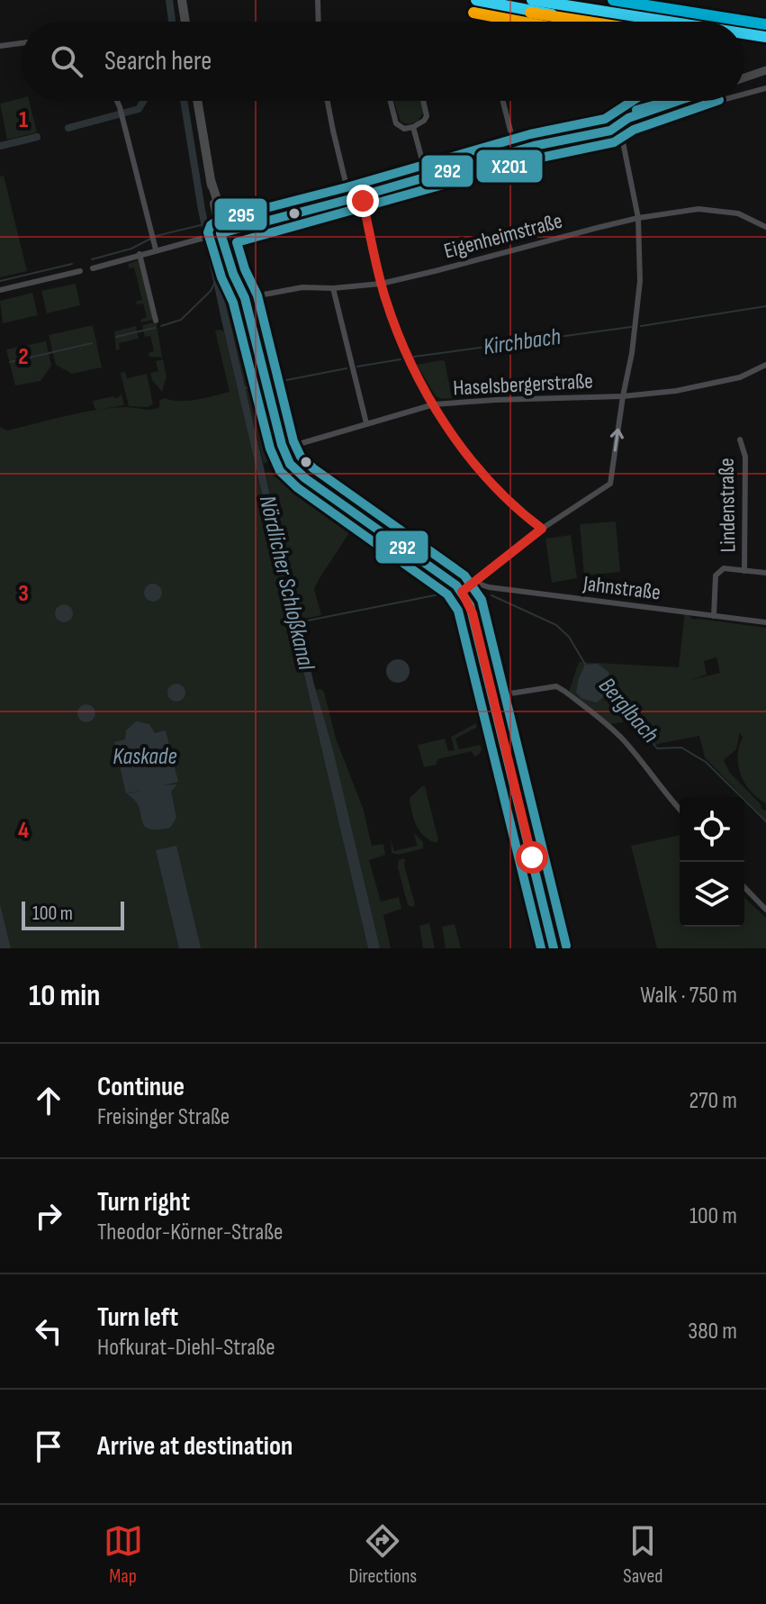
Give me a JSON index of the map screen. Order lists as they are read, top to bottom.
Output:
{
  "streets": {
    "street": [
      "Eigenheimstraße",
      "Haselsbergerstraße",
      "Lindenstraße",
      "Jahnstraße"
    ]
  },
  "crossings": [
    ["Lindenstraße", "Jahnstraße"]
  ],
  "water": [
    "Kirchbach",
    "Nördlicher Schloßkanal",
    "Berglbach",
    "Kaskade"
  ],
  "lines": ["transit line 292", "transit line X201", "transit line 295"],
  "scale_bar": "100 m",
  "page": {
    "search": "Search here",
    "scale": "100 m",
    "heading": ["10 min", "Walk · 750 m"],
    "list": [
      ["Continue", "Freisinger Straße", "270 m"],
      ["Turn right", "Theodor-Körner-Straße", "100 m"],
      ["Turn left", "Hofkurat-Diehl-Straße", "380 m"],
      "Arrive at destination"
    ],
    "nav": ["Map", "Directions", "Saved"]
  },
  "grid": {
    "rows": [
      "1",
      "2",
      "3",
      "4"
    ]
  }
}
